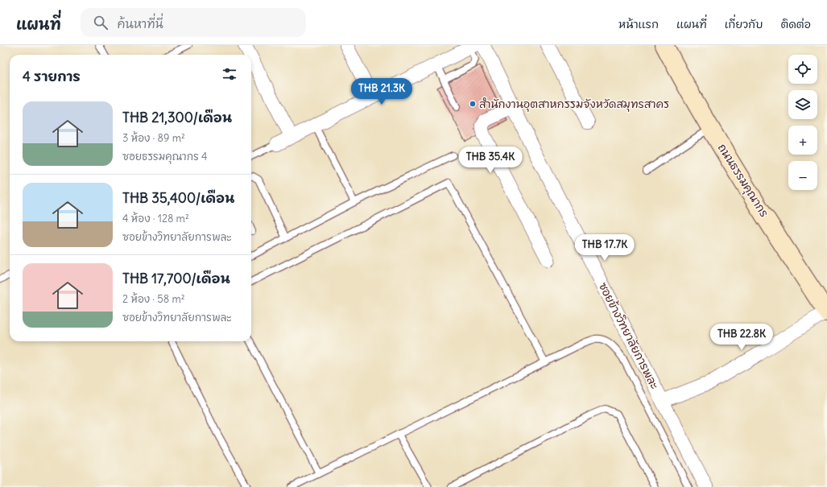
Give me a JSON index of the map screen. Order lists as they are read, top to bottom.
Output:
{
  "streets": {
    "street": ["ถนนธรรมคุณากร", "ซอยข้างวิทยาลัยการพละ"]
  },
  "places": ["สำนักงานอุตสาหกรรมจังหวัดสมุทรสาคร"],
  "page": {
    "header": "แผนที่",
    "search": "ค้นหาที่นี่",
    "nav": [
      "หน้าแรก",
      "แผนที่",
      "เกี่ยวกับ",
      "ติดต่อ"
    ],
    "map_buttons": ["+", "−"],
    "heading": "4 รายการ",
    "price": [
      "THB 21.3K",
      "THB 35.4K",
      "THB 17.7K",
      "THB 22.8K"
    ],
    "list": [
      {
        "name": "THB 21,300/เดือน",
        "note": "3 ห้อง · 89 m² · ซอยธรรมคุณากร 4"
      },
      {
        "name": "THB 35,400/เดือน",
        "note": "4 ห้อง · 128 m² · ซอยข้างวิทยาลัยการพละ"
      },
      {
        "name": "THB 17,700/เดือน",
        "note": "2 ห้อง · 58 m² · ซอยข้างวิทยาลัยการพละ"
      }
    ]
  }
}
